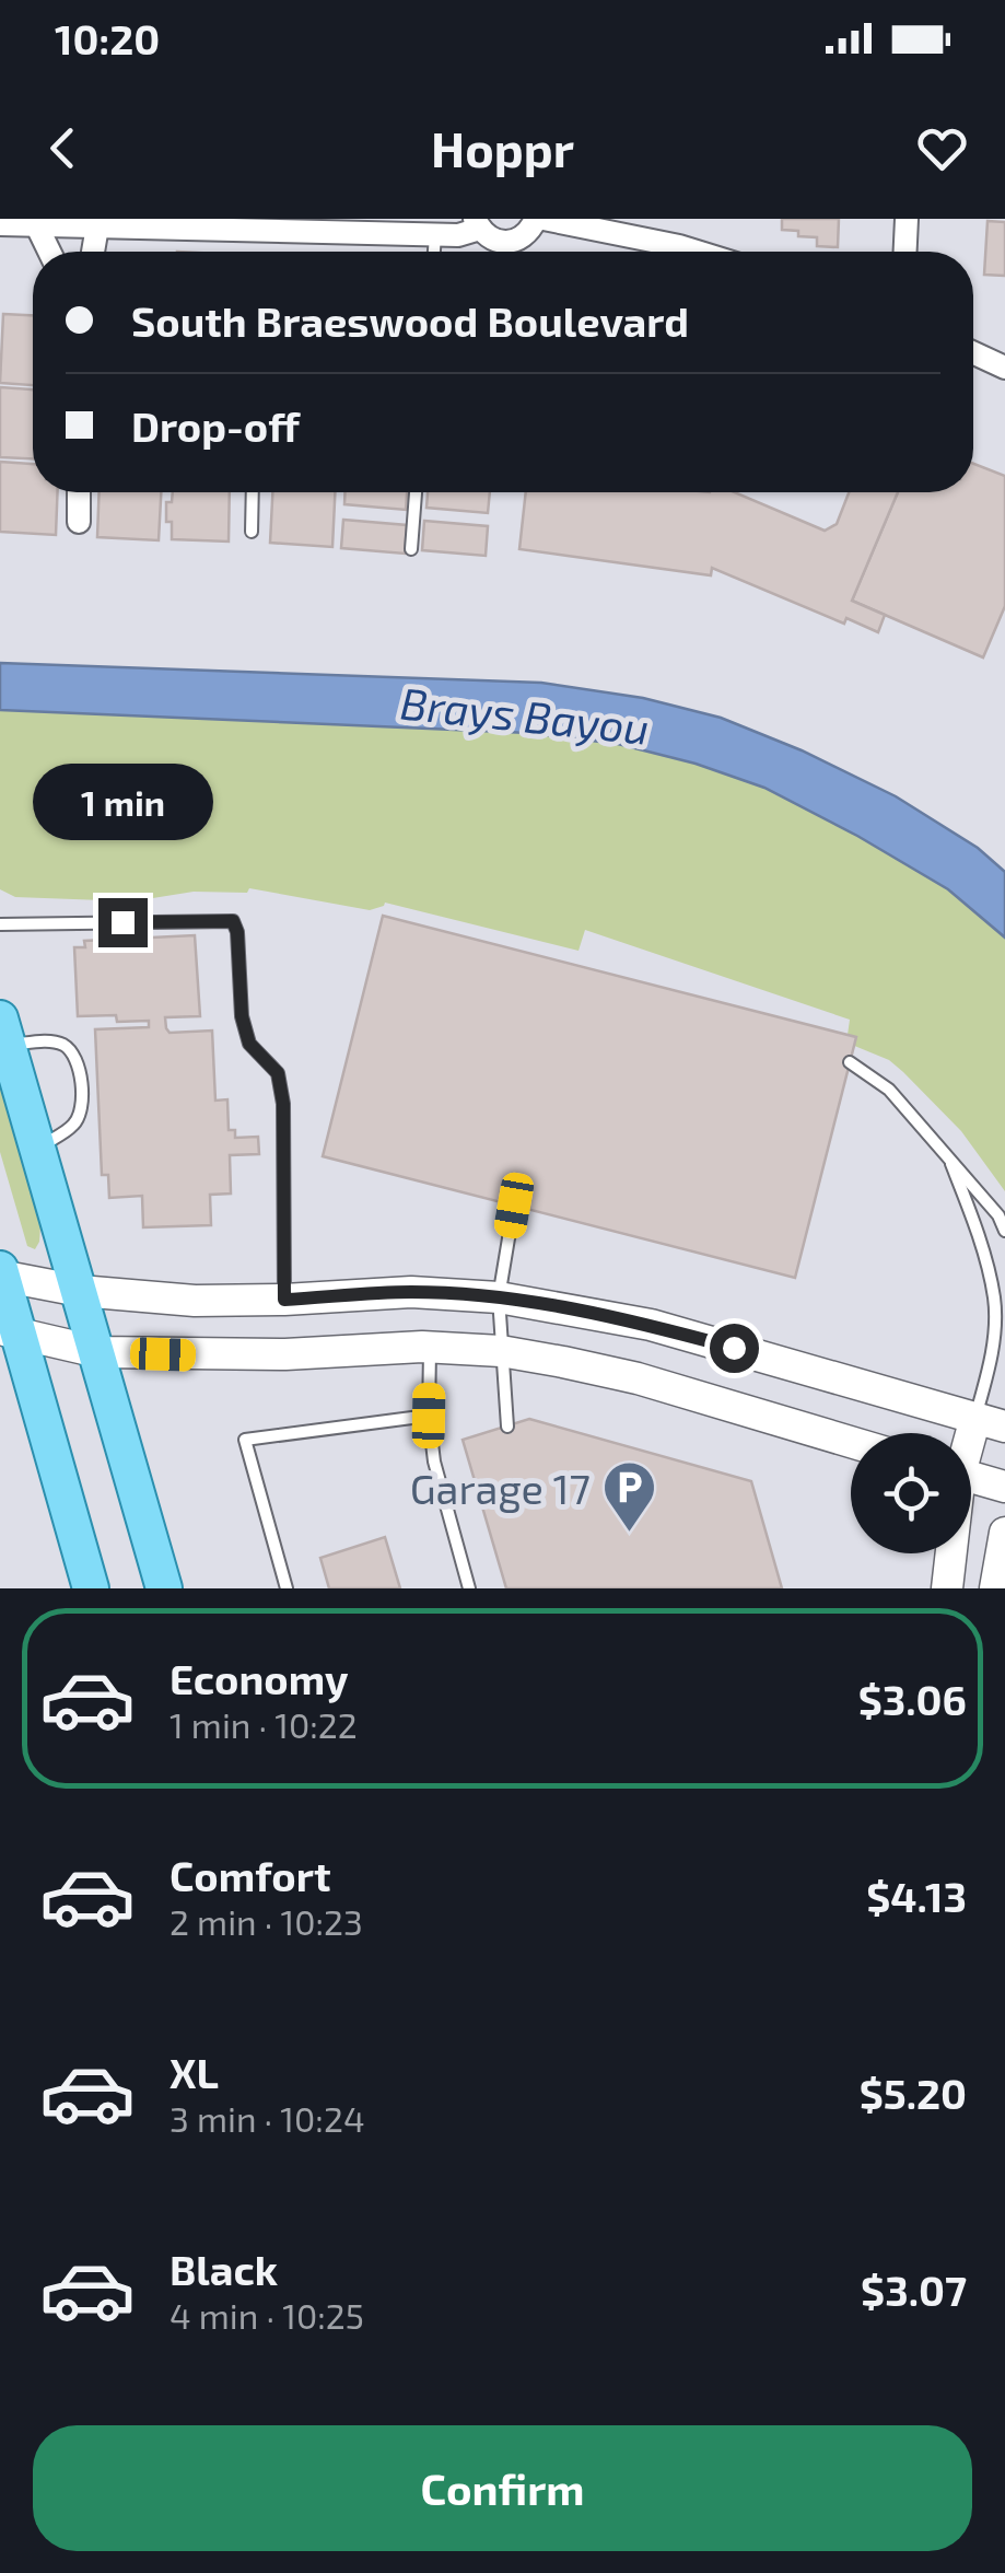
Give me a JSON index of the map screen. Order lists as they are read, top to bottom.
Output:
{
  "water": ["Brays Bayou"],
  "places": {
    "parking": ["Garage 17"]
  },
  "page": {
    "status": "10:20",
    "header": "Hoppr",
    "banner": ["South Braeswood Boulevard", "Drop-off"],
    "bubble": "1 min",
    "list": [
      {
        "name": "Economy",
        "note": "1 min · 10:22",
        "value": "$3.06"
      },
      {
        "name": "Comfort",
        "note": "2 min · 10:23",
        "value": "$4.13"
      },
      {
        "name": "XL",
        "note": "3 min · 10:24",
        "value": "$5.20"
      },
      {
        "name": "Black",
        "note": "4 min · 10:25",
        "value": "$3.07"
      }
    ],
    "buttons": "Confirm"
  }
}
